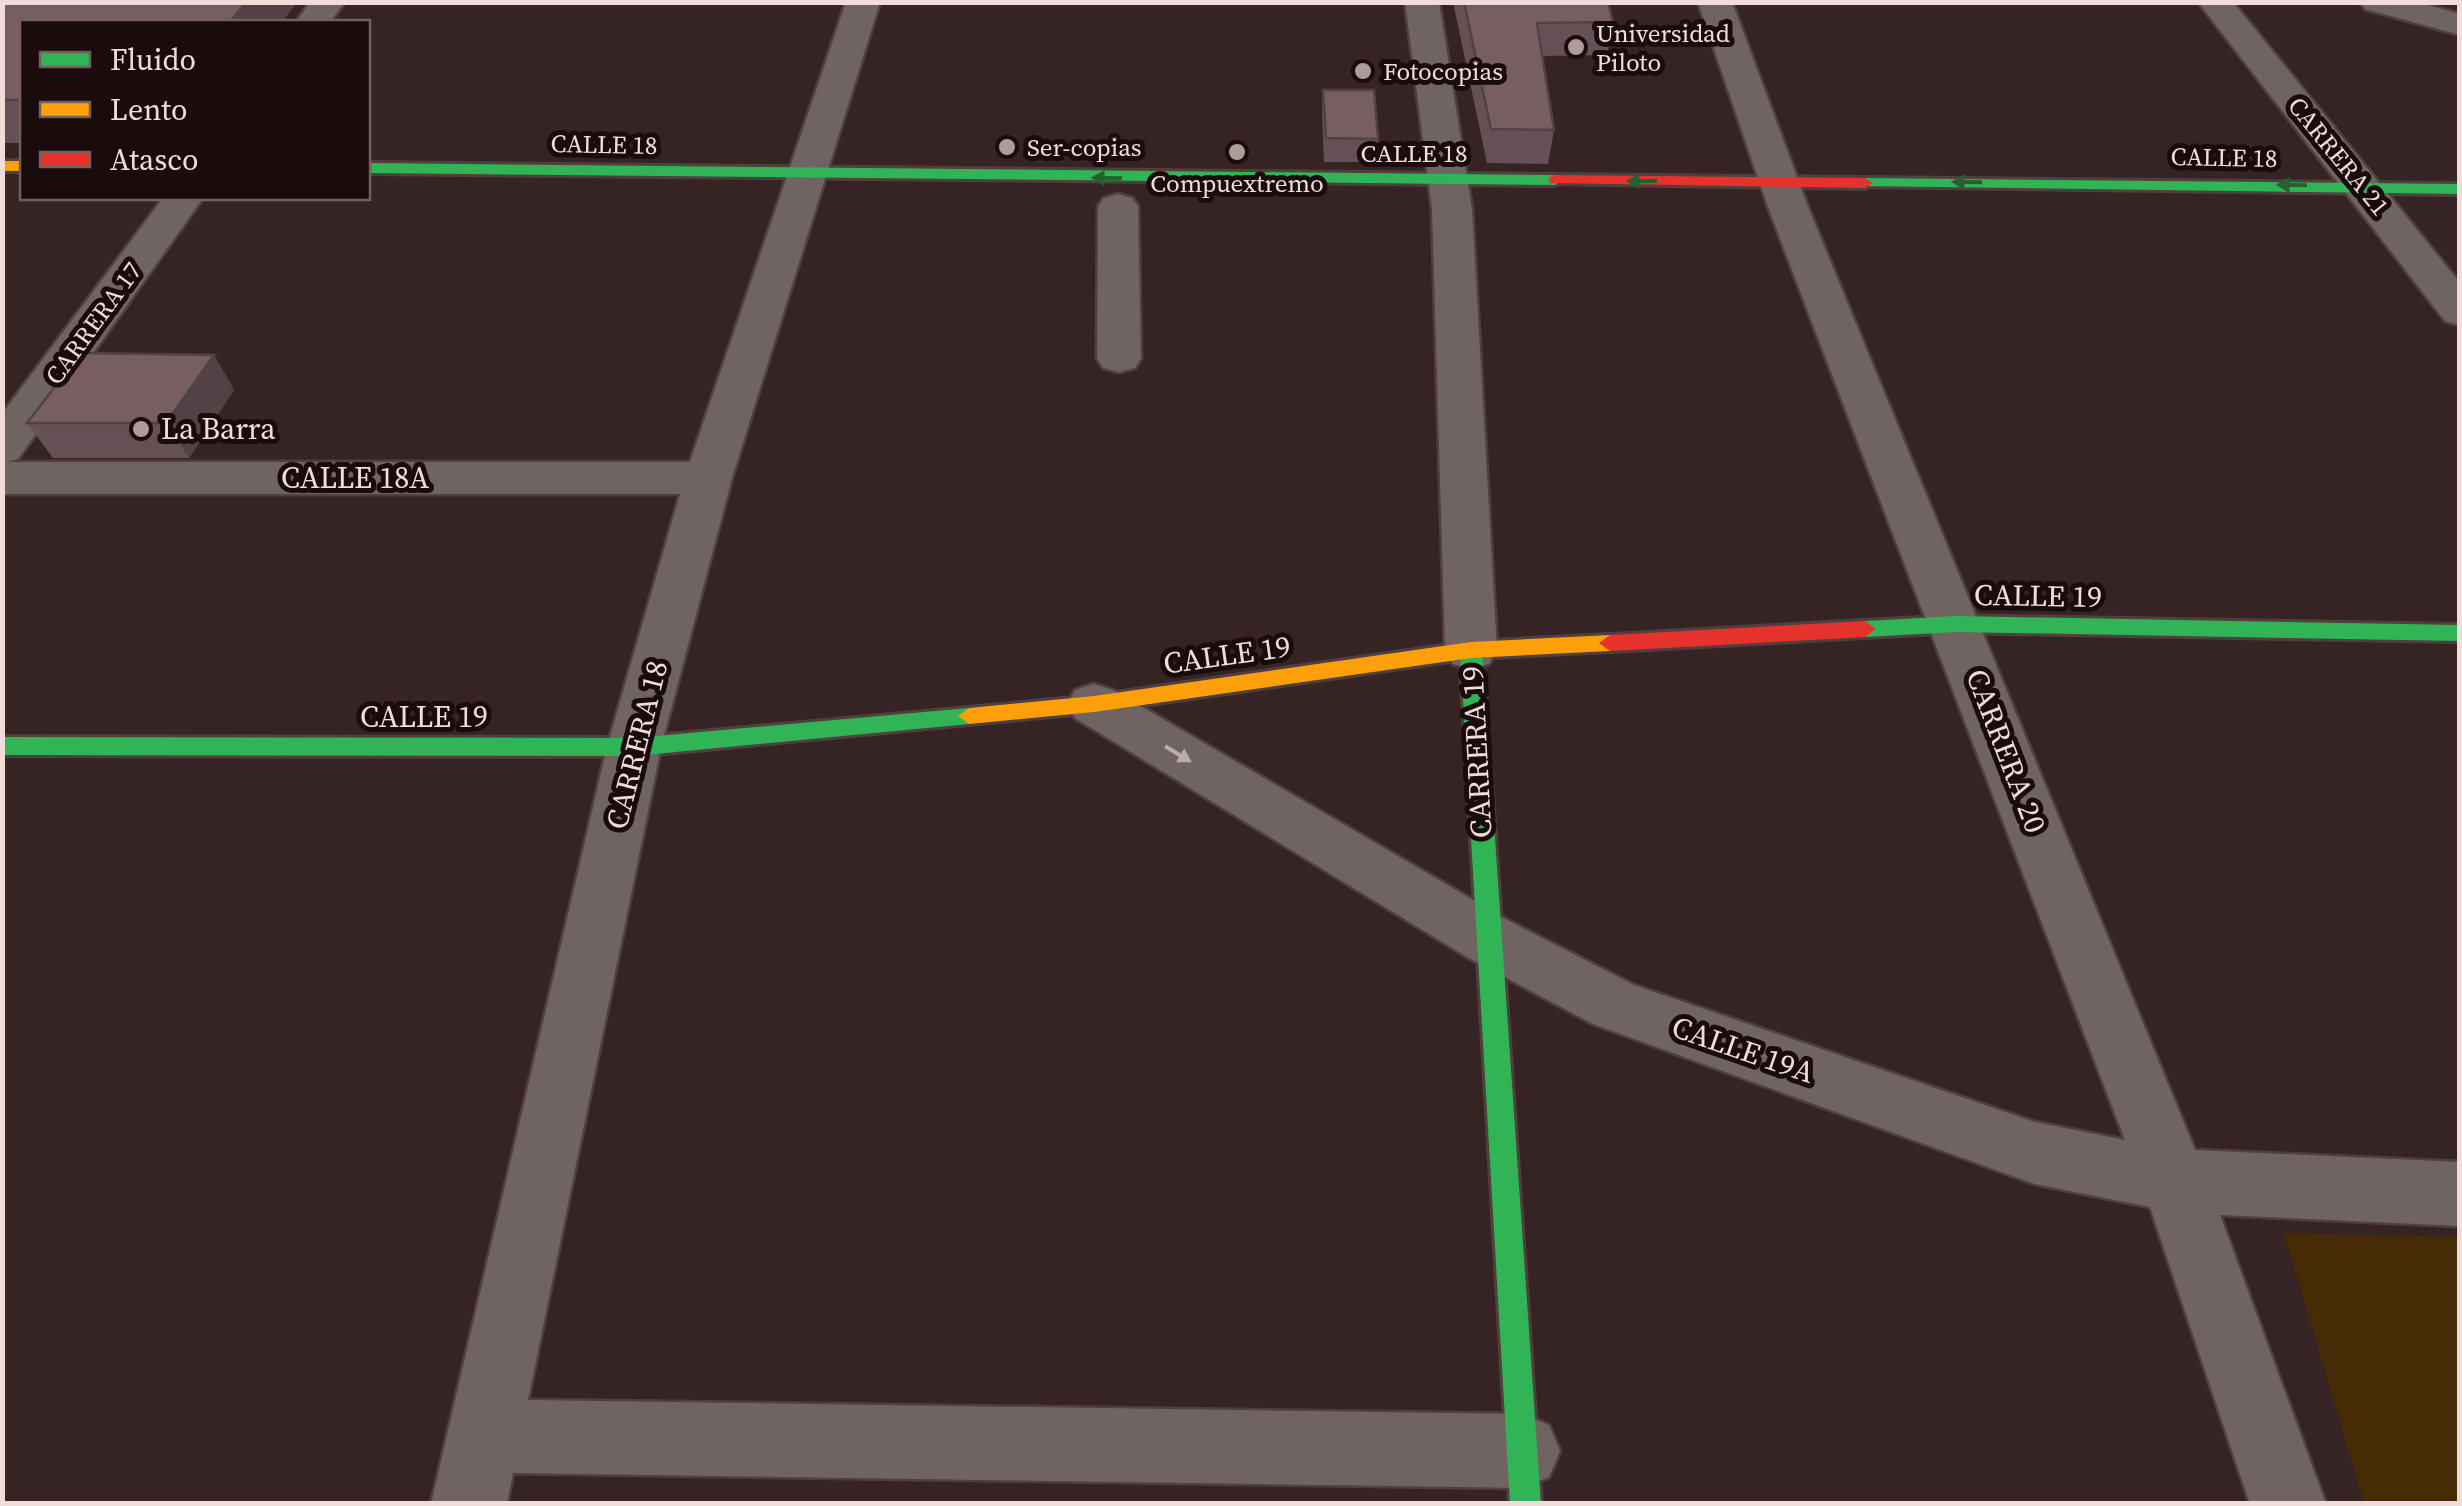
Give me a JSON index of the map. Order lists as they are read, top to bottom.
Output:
{
  "streets": {
    "street": [
      "CALLE 18",
      "CARRERA 21",
      "CARRERA 17",
      "CALLE 18A",
      "CALLE 19",
      "CARRERA 18",
      "CARRERA 20",
      "CARRERA 19",
      "CALLE 19A"
    ]
  },
  "crossings": [
    ["CALLE 18", "CARRERA 21"],
    ["CALLE 18", "CARRERA 18"],
    ["CALLE 18", "CARRERA 20"],
    ["CALLE 18", "CARRERA 19"],
    ["CALLE 18A", "CARRERA 18"],
    ["CALLE 19", "CARRERA 18"],
    ["CALLE 19", "CARRERA 20"],
    ["CALLE 19", "CARRERA 19"],
    ["CALLE 19", "CALLE 19A"],
    ["CARRERA 20", "CALLE 19A"],
    ["CARRERA 19", "CALLE 19A"]
  ],
  "one_way": ["CALLE 18"],
  "places": [
    "Universidad Piloto",
    "Fotocopias",
    "Ser-copias",
    "Compuextremo",
    "La Barra"
  ],
  "legend": ["Fluido", "Lento", "Atasco"]
}
